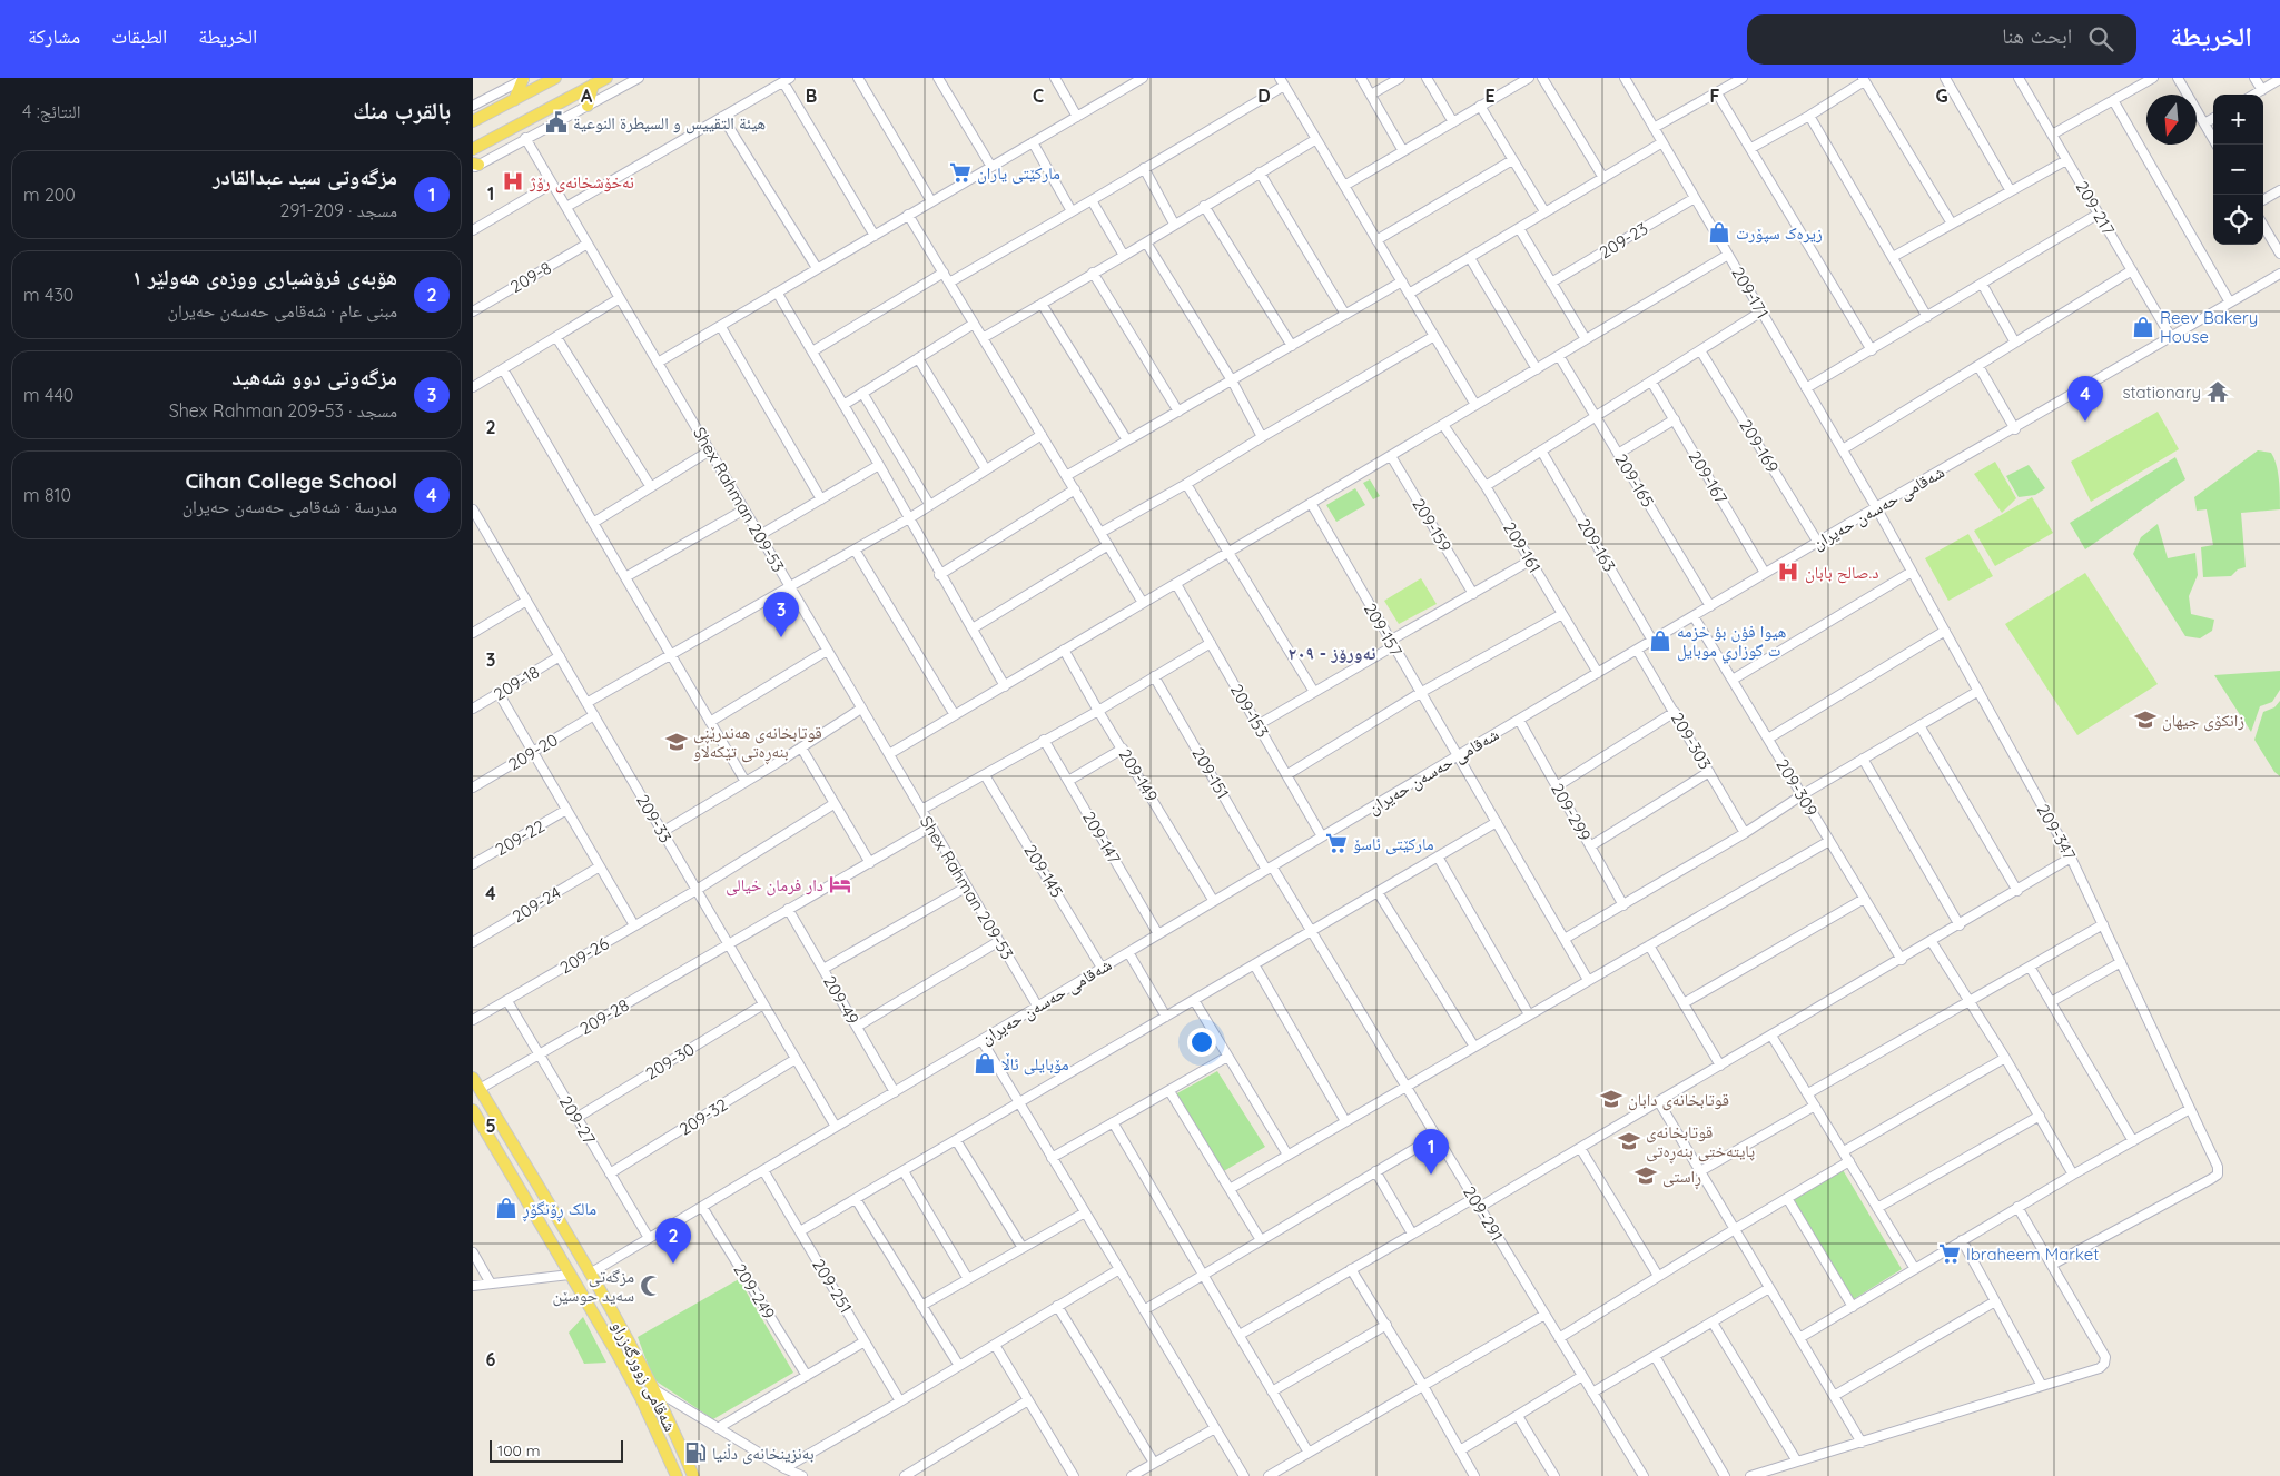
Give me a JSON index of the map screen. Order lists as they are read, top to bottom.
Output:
{
  "streets": {
    "main road": ["شەقامی زوورگەزراو"],
    "street": [
      "209-217",
      "209-23",
      "209-8",
      "209-171",
      "209-169",
      "209-167",
      "209-165",
      "Shex Rahman 209-53",
      "شەقامی حەسەن حەیران",
      "209-159",
      "209-163",
      "209-161",
      "209-157",
      "209-18",
      "209-153",
      "209-303",
      "209-20",
      "209-151",
      "209-149",
      "209-309",
      "209-299",
      "209-33",
      "209-347",
      "209-22",
      "209-147",
      "209-145",
      "209-24",
      "209-26",
      "209-49",
      "209-28",
      "209-30",
      "209-32",
      "209-27",
      "209-291",
      "209-251",
      "209-249"
    ]
  },
  "crossings": [
    ["209-217", "شەقامی حەسەن حەیران"],
    ["209-23", "209-171"],
    ["209-8", "Shex Rahman 209-53"],
    ["209-171", "شەقامی حەسەن حەیران"],
    ["209-171", "209-347"],
    ["209-169", "شەقامی حەسەن حەیران"],
    ["209-167", "شەقامی حەسەن حەیران"],
    ["209-165", "شەقامی حەسەن حەیران"],
    ["Shex Rahman 209-53", "شەقامی حەسەن حەیران"],
    ["Shex Rahman 209-53", "209-28"],
    ["شەقامی حەسەن حەیران", "209-163"],
    ["شەقامی حەسەن حەیران", "209-161"],
    ["شەقامی حەسەن حەیران", "209-157"],
    ["شەقامی حەسەن حەیران", "209-153"],
    ["شەقامی حەسەن حەیران", "209-303"],
    ["شەقامی حەسەن حەیران", "209-151"],
    ["شەقامی حەسەن حەیران", "209-149"],
    ["شەقامی حەسەن حەیران", "209-309"],
    ["شەقامی حەسەن حەیران", "209-299"],
    ["شەقامی حەسەن حەیران", "209-33"],
    ["شەقامی حەسەن حەیران", "209-347"],
    ["شەقامی حەسەن حەیران", "209-147"],
    ["شەقامی حەسەن حەیران", "209-145"],
    ["شەقامی حەسەن حەیران", "209-49"],
    ["شەقامی حەسەن حەیران", "209-27"],
    ["شەقامی حەسەن حەیران", "209-291"],
    ["شەقامی حەسەن حەیران", "209-251"],
    ["شەقامی حەسەن حەیران", "209-249"],
    ["شەقامی حەسەن حەیران", "شەقامی زوورگەزراو"],
    ["209-18", "209-33"],
    ["209-20", "209-33"],
    ["209-151", "209-291"],
    ["209-33", "209-26"],
    ["209-33", "209-28"],
    ["209-33", "209-30"],
    ["209-33", "209-32"],
    ["209-26", "209-27"],
    ["209-49", "209-28"],
    ["209-28", "209-27"],
    ["209-28", "شەقامی زوورگەزراو"],
    ["209-30", "209-27"],
    ["209-32", "209-27"]
  ],
  "districts": ["نەورۆز - ٢٠٩"],
  "places": {
    "public building": ["هيئة التقييس و السيطرة النوعية"],
    "supermarket": ["مارکێتی یاران", "مارکێتی ئاسۆ", "Ibraheem Market"],
    "hospital": ["نەخۆشخانەی رۆژ", "د.صالح بابان"],
    "shop": [
      "زیرەک سپۆرت",
      "Reev Bakery House",
      "هيوا فؤن بؤ خزمه ت گوزاري موبايل",
      "مۆبایلی ئاڵا",
      "مالک ڕۆنگۆڕ"
    ],
    "temple": ["stationary"],
    "school or university": [
      "زانکۆی جیھان",
      "قوتابخانەی هەندرێنی بنەڕەتی تێکەڵاو",
      "قوتابخانەی دابان",
      "قوتابخانەی پایتەختی بنەڕەتی",
      "ڕاستی"
    ],
    "hotel": ["دار فرمان خیالی"],
    "mosque": ["مزگەتی سەید حوسێن"],
    "fuel station": ["بەنزینخانەی دڵنیا"]
  },
  "scale_bar": "100 m",
  "north": "bottom",
  "page": {
    "header": "الخريطة",
    "search": "ابحث هنا",
    "nav": ["الخريطة", "الطبقات", "مشاركة"],
    "heading": ["بالقرب منك", "النتائج: 4"],
    "map_buttons": ["+", "−"],
    "list": [
      {
        "mark": "1",
        "name": "مزگەوتی سید عبدالقادر",
        "note": "مسجد · 209-291",
        "value": "200 m"
      },
      {
        "mark": "2",
        "name": "هۆبەی فرۆشیاری ووزەی هەولێر ١",
        "note": "مبنى عام · شەقامی حەسەن حەیران",
        "value": "430 m"
      },
      {
        "mark": "3",
        "name": "مزگەوتی دوو شەهید",
        "note": "مسجد · Shex Rahman 209-53",
        "value": "440 m"
      },
      {
        "mark": "4",
        "name": "Cihan College School",
        "note": "مدرسة · شەقامی حەسەن حەیران",
        "value": "810 m"
      }
    ],
    "pins": [
      "4",
      "3",
      "1",
      "2"
    ],
    "scale": "100 m"
  },
  "grid": {
    "columns": [
      "A",
      "B",
      "C",
      "D",
      "E",
      "F",
      "G"
    ],
    "rows": [
      "1",
      "2",
      "3",
      "4",
      "5",
      "6"
    ]
  }
}
